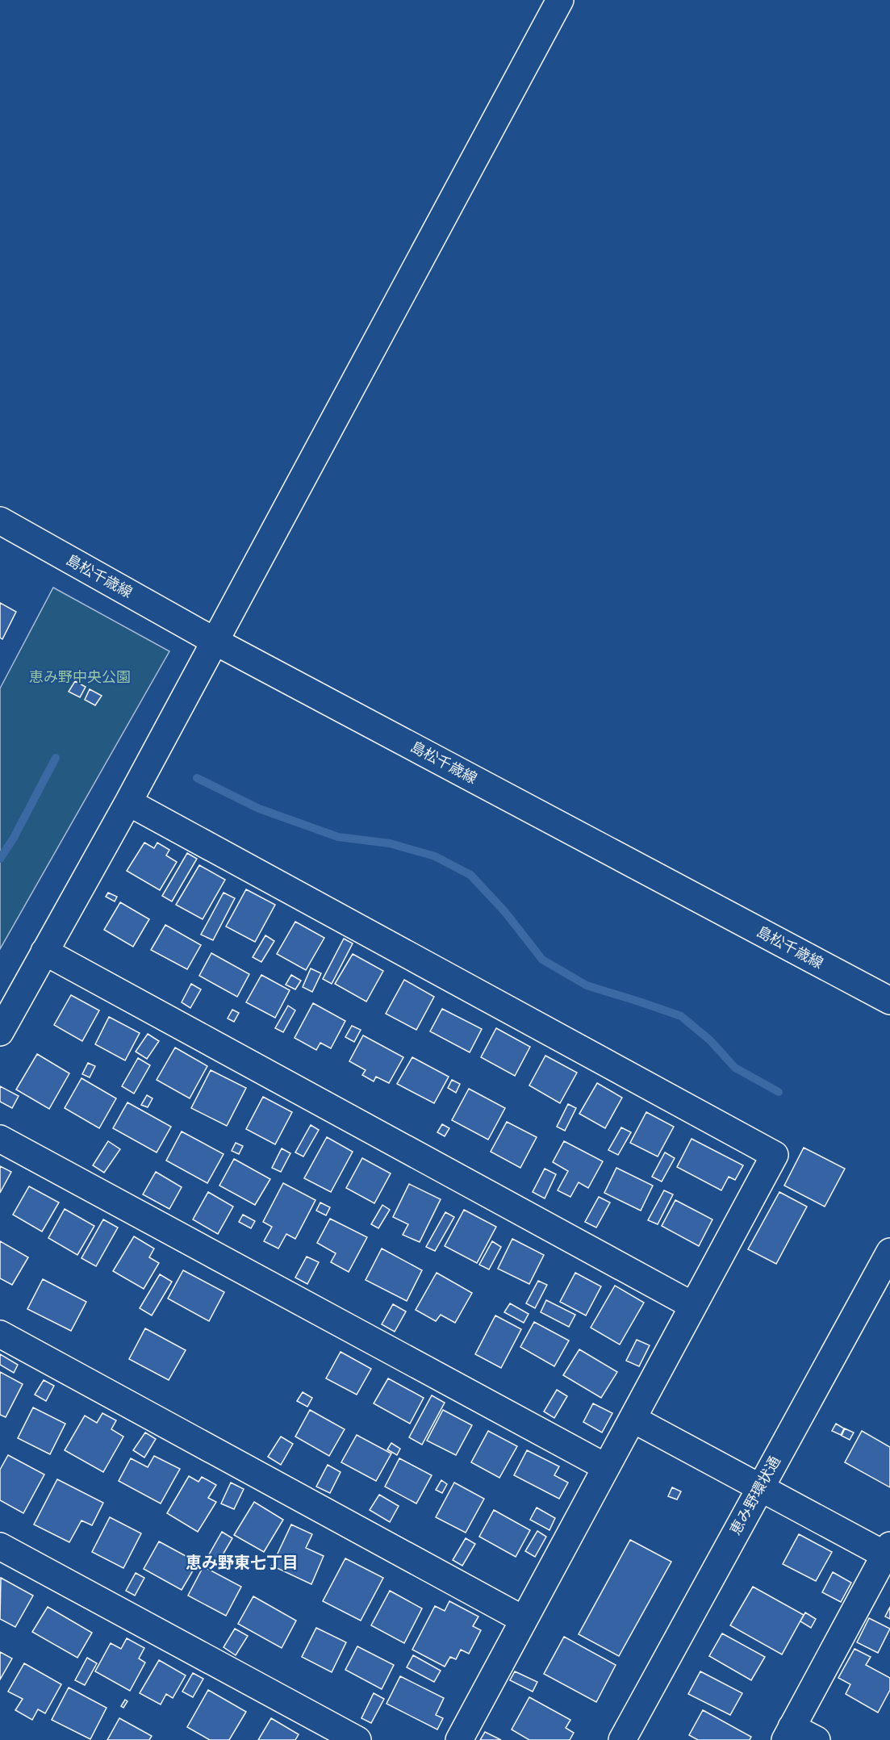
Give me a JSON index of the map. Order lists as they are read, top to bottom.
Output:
{
  "streets": {
    "street": ["島松千歳線", "恵み野環状通"]
  },
  "districts": ["恵み野東七丁目"],
  "parks": ["恵み野中央公園"]
}
